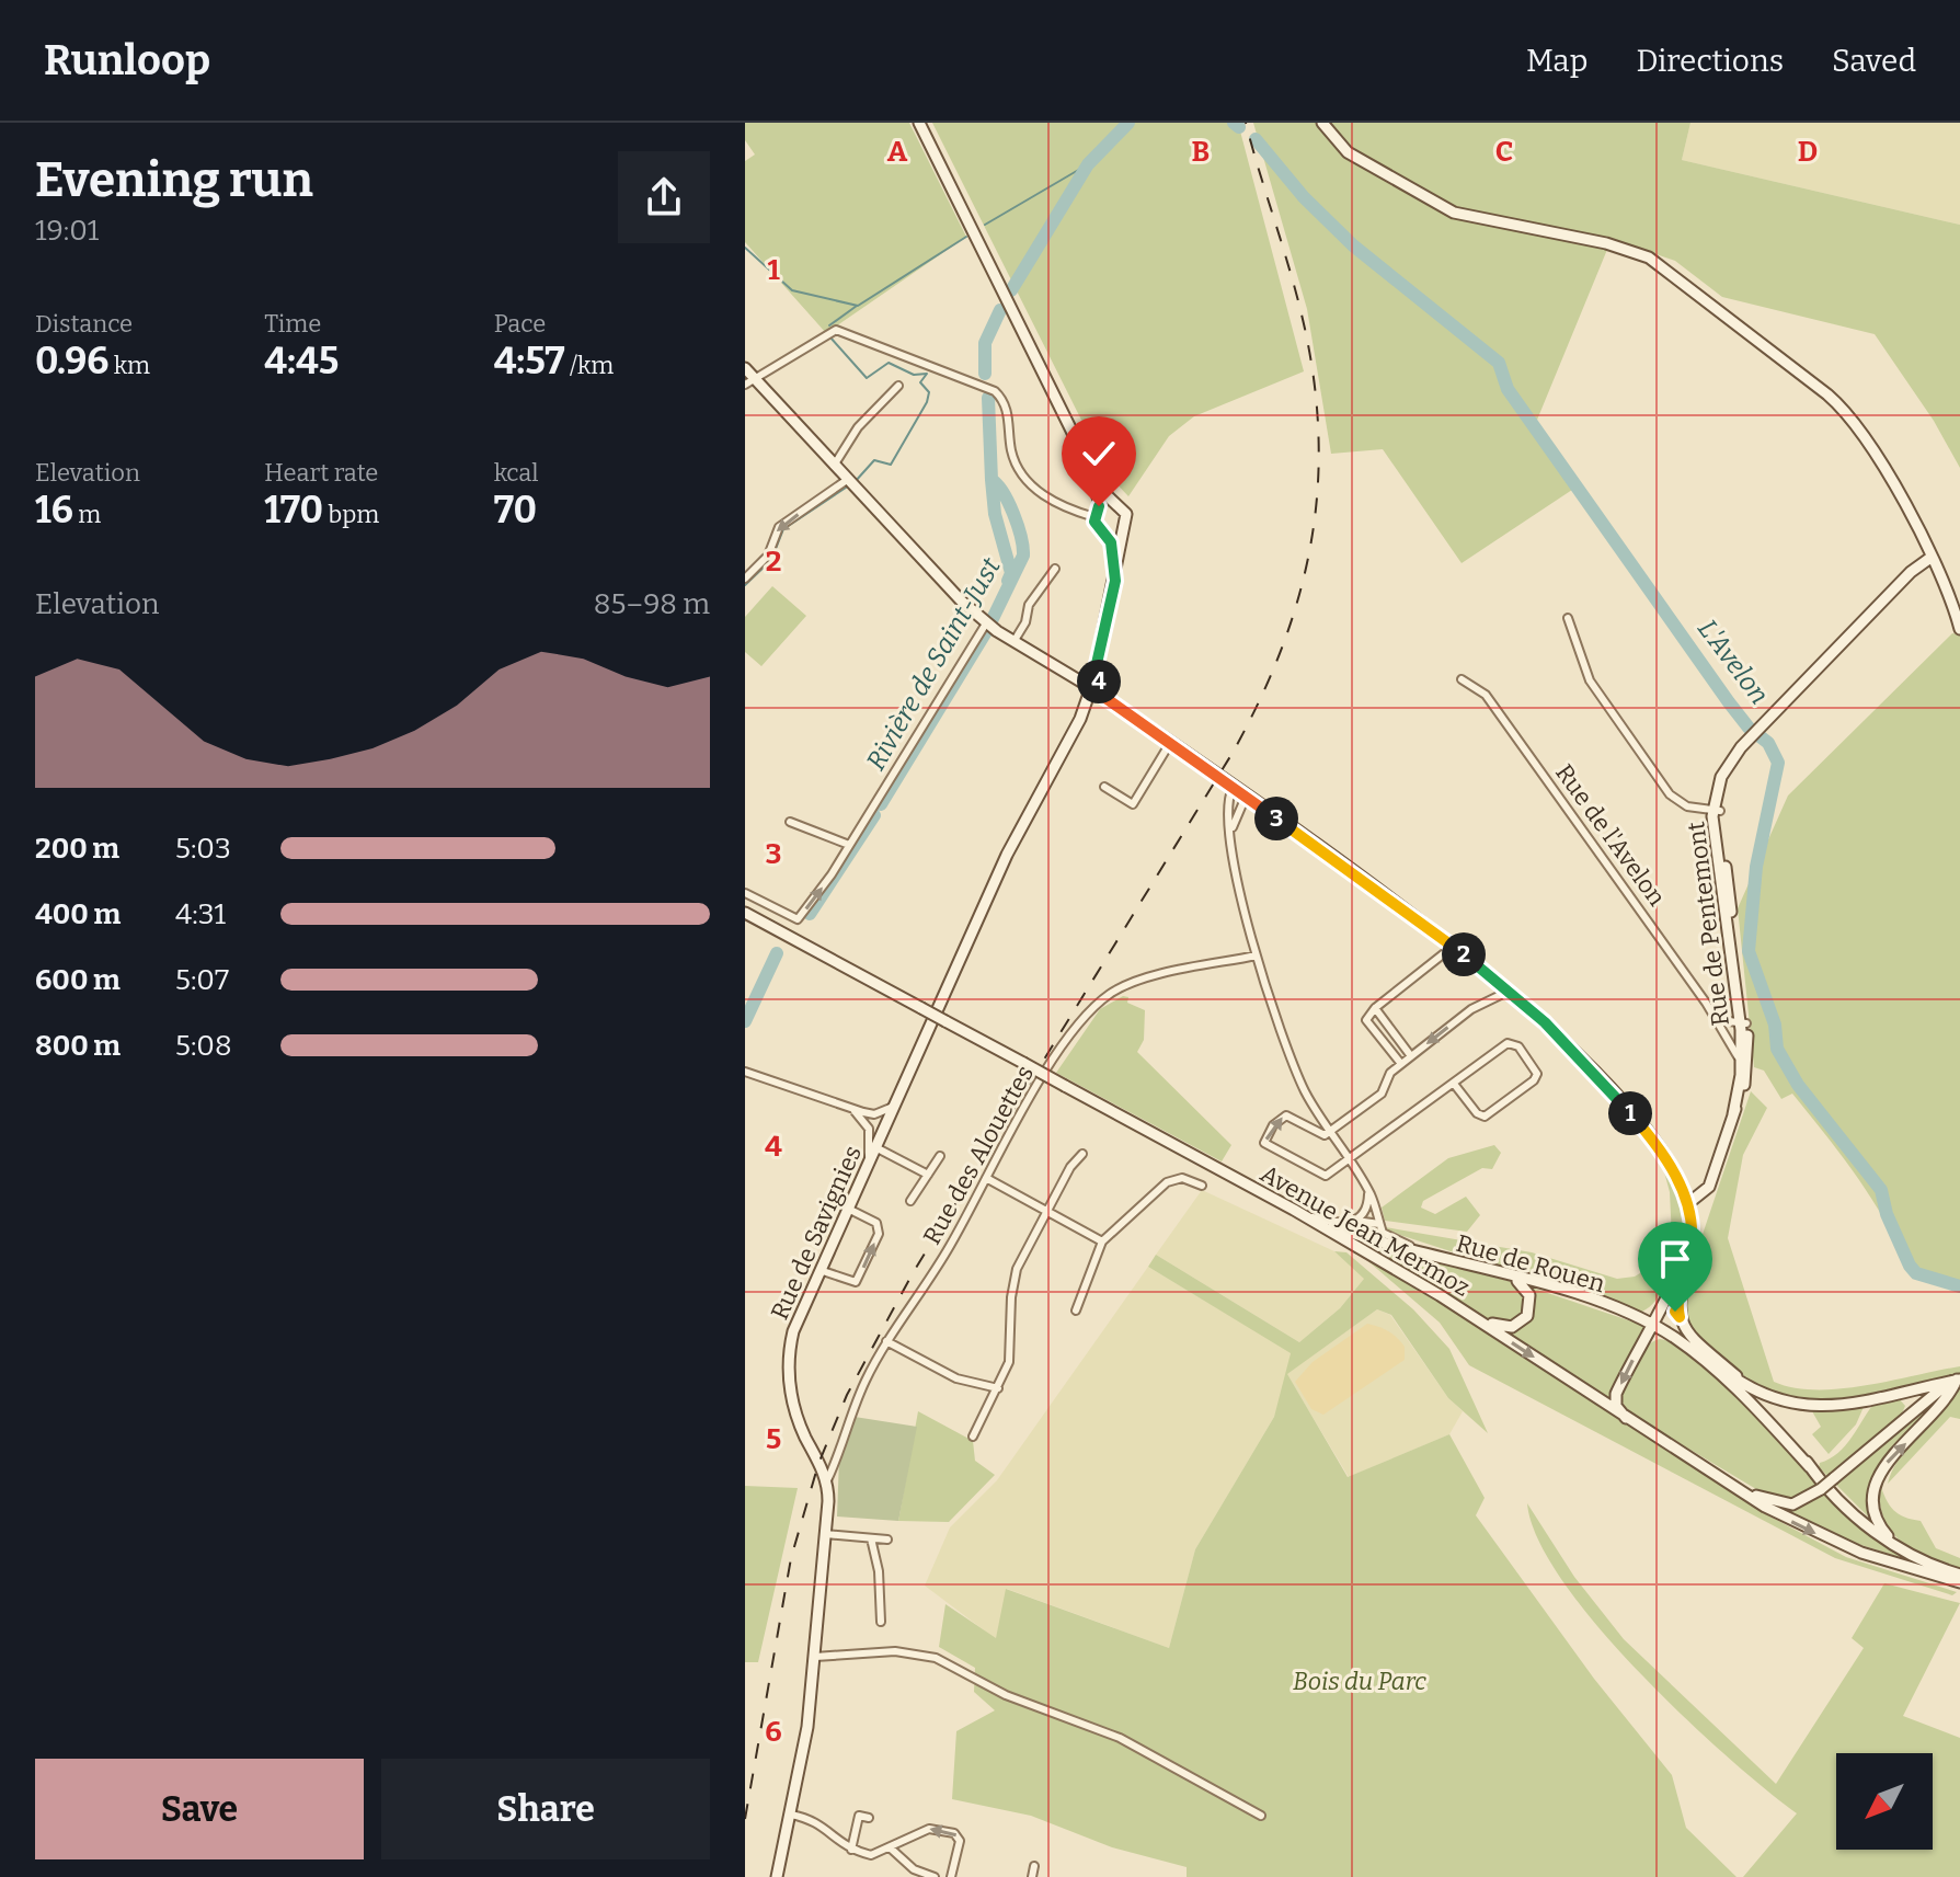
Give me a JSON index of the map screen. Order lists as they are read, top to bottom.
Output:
{
  "streets": {
    "street": [
      "Rue de l'Avelon",
      "Rue de Pentemont",
      "Rue des Alouettes",
      "Avenue Jean Mermoz",
      "Rue de Savignies",
      "Rue de Rouen"
    ]
  },
  "crossings": [
    ["Rue de l'Avelon", "Rue de Pentemont"],
    ["Rue des Alouettes", "Rue de Savignies"],
    ["Avenue Jean Mermoz", "Rue de Rouen"]
  ],
  "water": ["L'Avelon", "Rivière de Saint-Just"],
  "parks": ["Bois du Parc"],
  "north": "bottom left",
  "page": {
    "header": "Runloop",
    "nav": ["Map", "Directions", "Saved"],
    "heading": ["Evening run", "19:01"],
    "stats": [
      ["Distance", "0.96 km"],
      ["Time", "4:45"],
      ["Pace", "4:57 /km"],
      ["Elevation", "16 m"],
      ["Heart rate", "170 bpm"],
      ["kcal", "70"]
    ],
    "chart": ["Elevation", "85–98 m"],
    "pins": [
      "4",
      "3",
      "2",
      "1"
    ],
    "list": [
      {
        "name": "200 m",
        "note": "5:03"
      },
      {
        "name": "400 m",
        "note": "4:31"
      },
      {
        "name": "600 m",
        "note": "5:07"
      },
      {
        "name": "800 m",
        "note": "5:08"
      }
    ],
    "buttons": ["Save", "Share"]
  },
  "grid": {
    "columns": [
      "A",
      "B",
      "C",
      "D"
    ],
    "rows": [
      "1",
      "2",
      "3",
      "4",
      "5",
      "6"
    ]
  }
}
